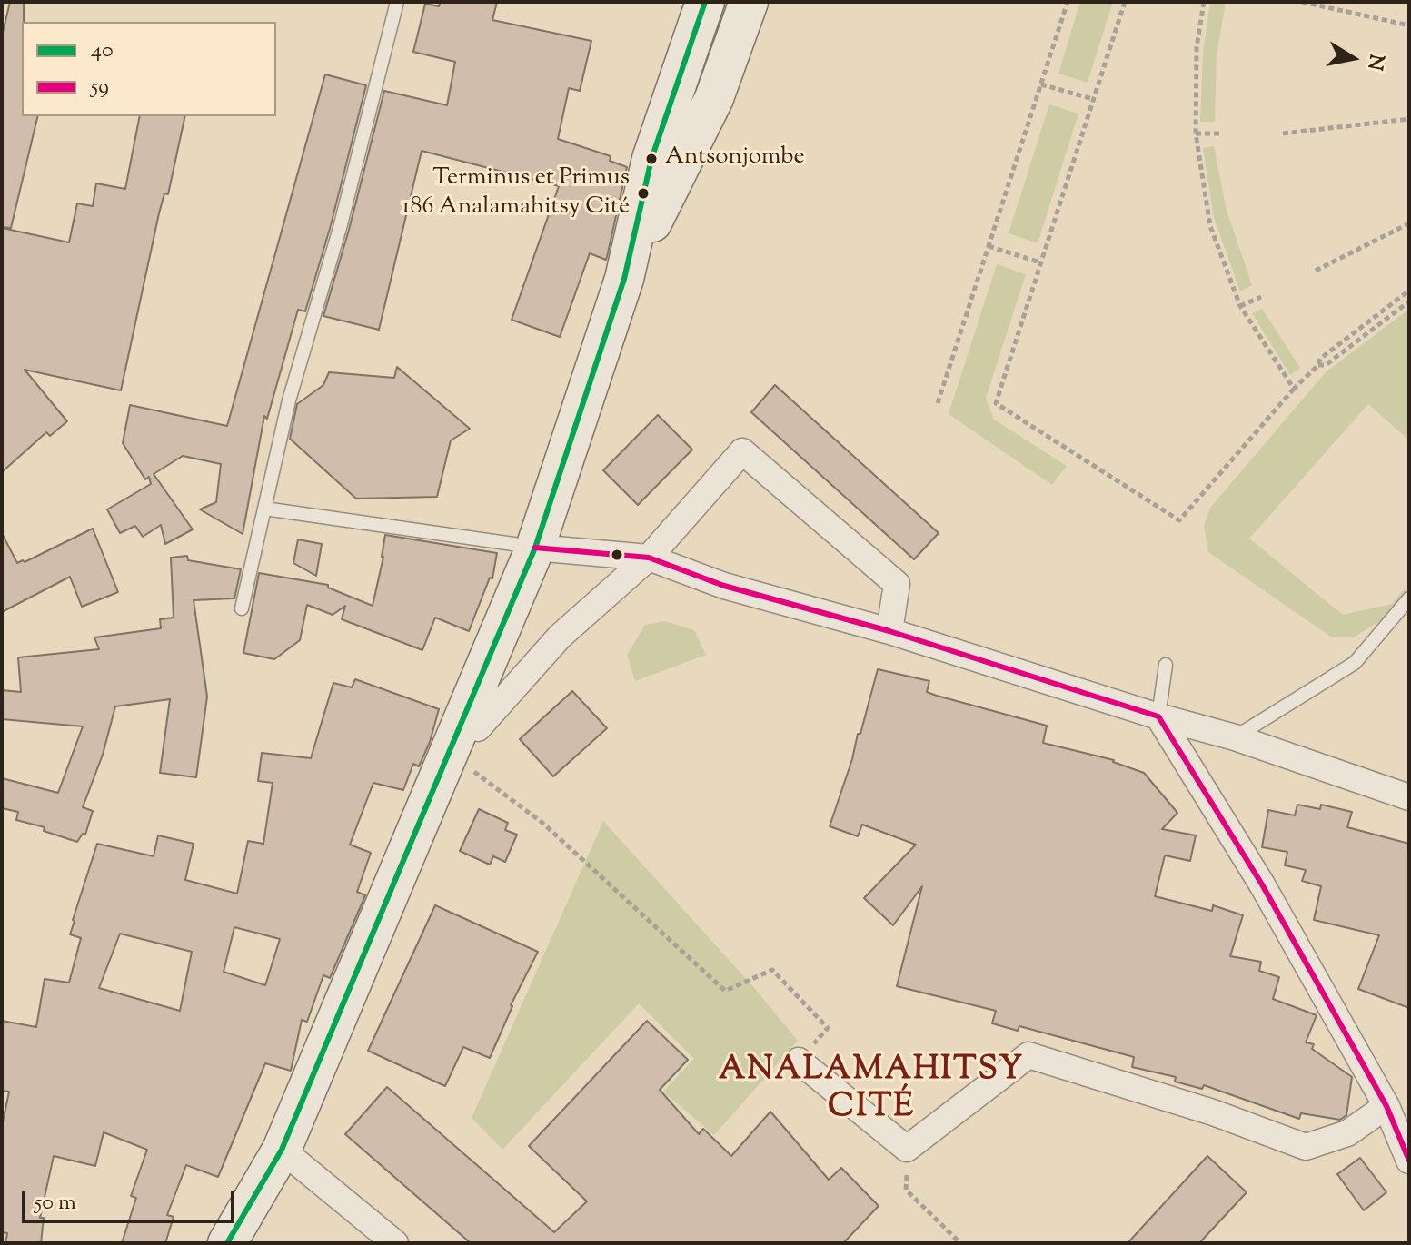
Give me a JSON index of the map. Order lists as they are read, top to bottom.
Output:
{
  "districts": ["ANALAMAHITSY CITÉ"],
  "places": ["Antsonjombe", "Terminus et Primus 186 Analamahitsy Cité"],
  "lines": ["transit line 40", "transit line 59"],
  "legend": ["40", "59"],
  "scale_bar": "50 m",
  "north": "right"
}
